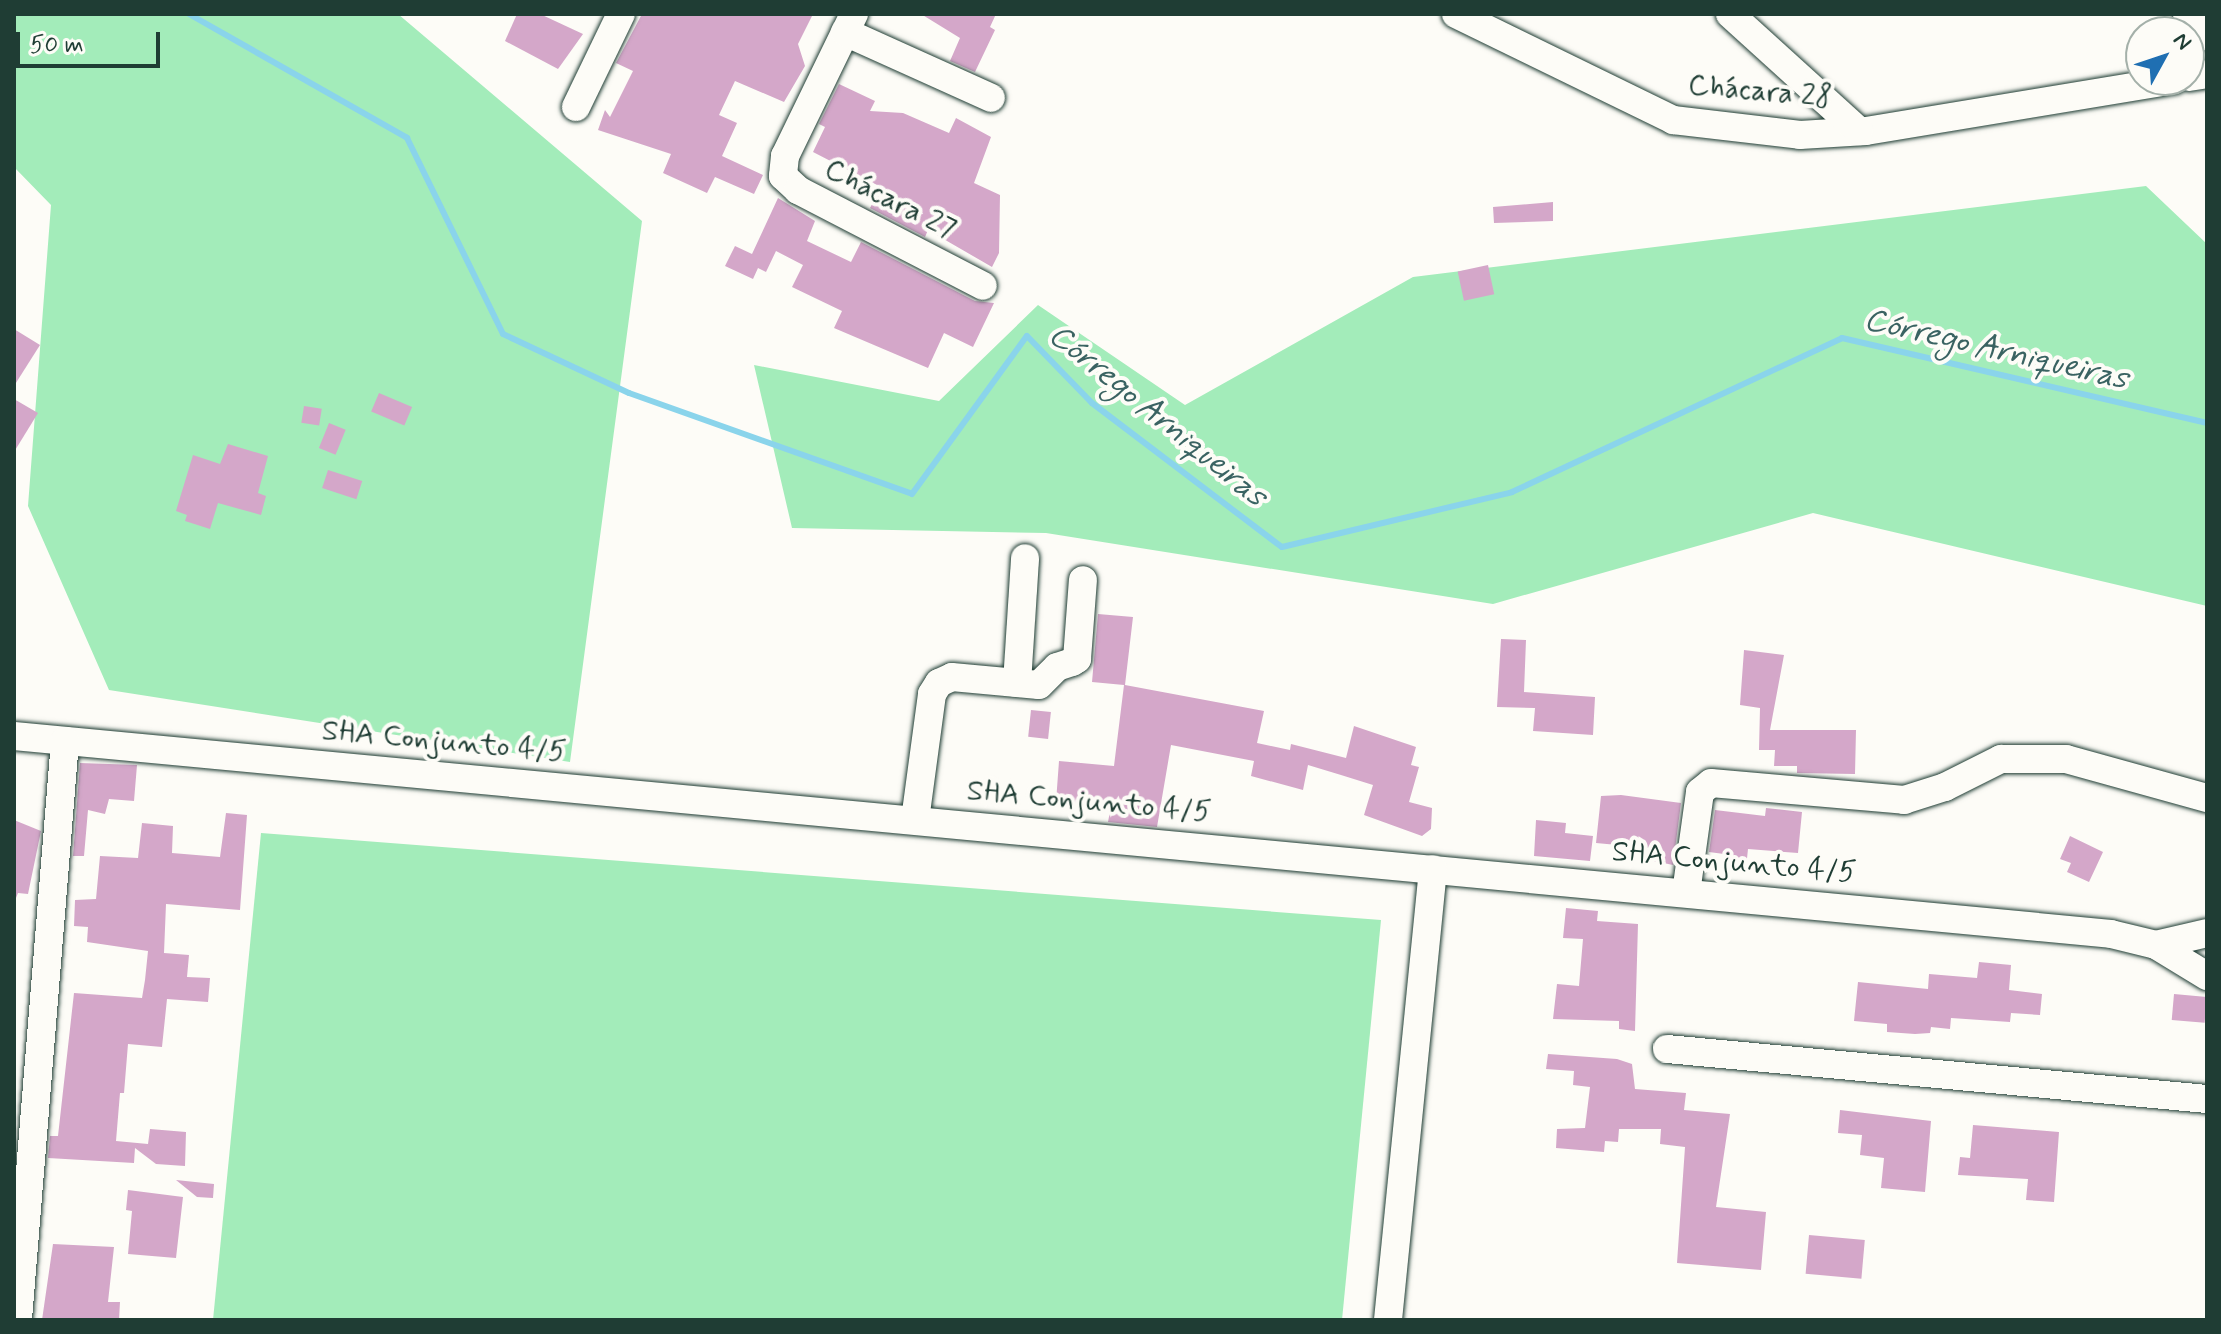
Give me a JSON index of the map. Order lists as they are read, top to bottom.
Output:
{
  "streets": {
    "street": ["Chácara 28", "Chácara 27", "SHA Conjunto 4/5"]
  },
  "water": ["Córrego Arniqueiras"],
  "scale_bar": "50 m",
  "north": "top right"
}
